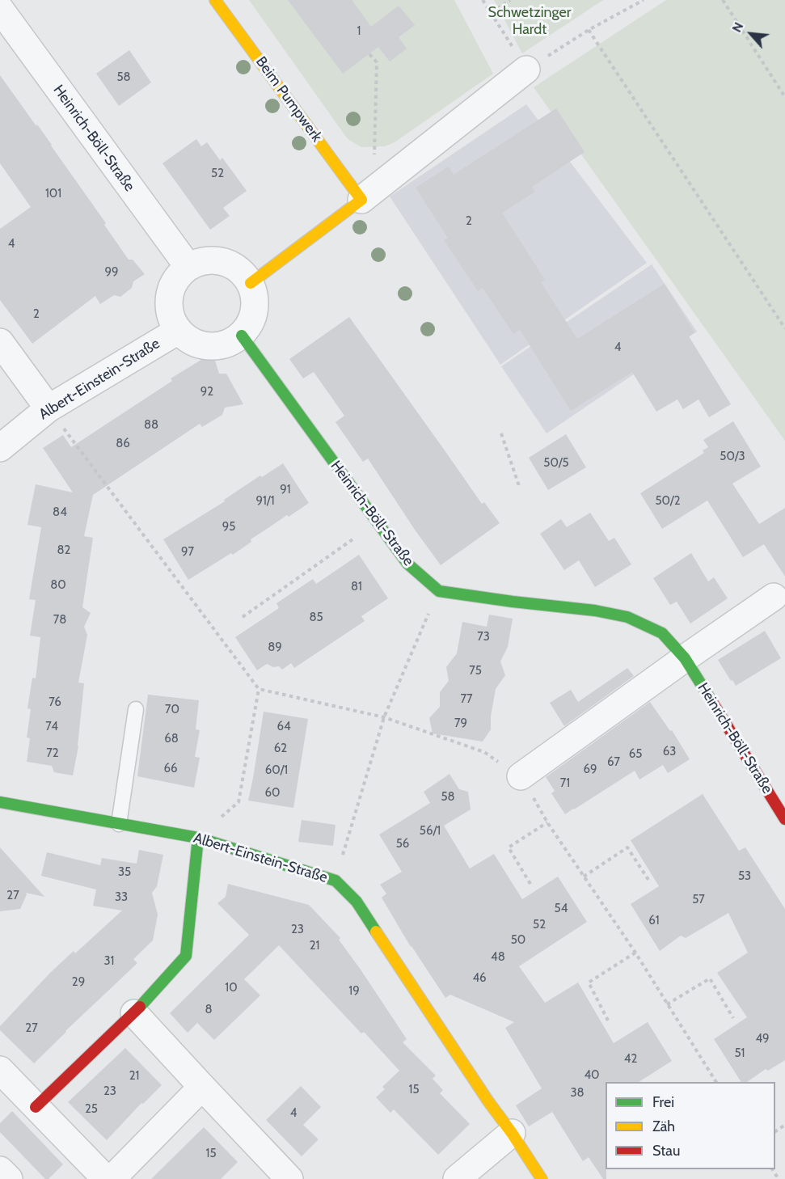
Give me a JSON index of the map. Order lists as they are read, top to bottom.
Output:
{
  "streets": {
    "street": ["Beim Pumpwerk", "Heinrich-Böll-Straße", "Albert-Einstein-Straße"]
  },
  "crossings": [
    ["Heinrich-Böll-Straße", "Albert-Einstein-Straße"]
  ],
  "parks": ["Schwetzinger Hardt"],
  "house_numbers": [
    "1",
    "58",
    "52",
    "101",
    "2",
    "4",
    "99",
    "2",
    "4",
    "92",
    "88",
    "86",
    "50/3",
    "50/5",
    "91",
    "91/1",
    "50/2",
    "84",
    "95",
    "82",
    "97",
    "80",
    "81",
    "85",
    "78",
    "73",
    "89",
    "75",
    "77",
    "76",
    "70",
    "79",
    "74",
    "64",
    "68",
    "62",
    "63",
    "72",
    "65",
    "67",
    "66",
    "69",
    "60/1",
    "71",
    "60",
    "58",
    "56/1",
    "56",
    "35",
    "53",
    "27",
    "33",
    "57",
    "54",
    "61",
    "52",
    "23",
    "50",
    "21",
    "48",
    "31",
    "46",
    "29",
    "10",
    "19",
    "8",
    "27",
    "49",
    "51",
    "42",
    "40",
    "21",
    "15",
    "23",
    "38",
    "25",
    "4",
    "15"
  ],
  "legend": ["Frei", "Zäh", "Stau"],
  "north": "top left"
}
